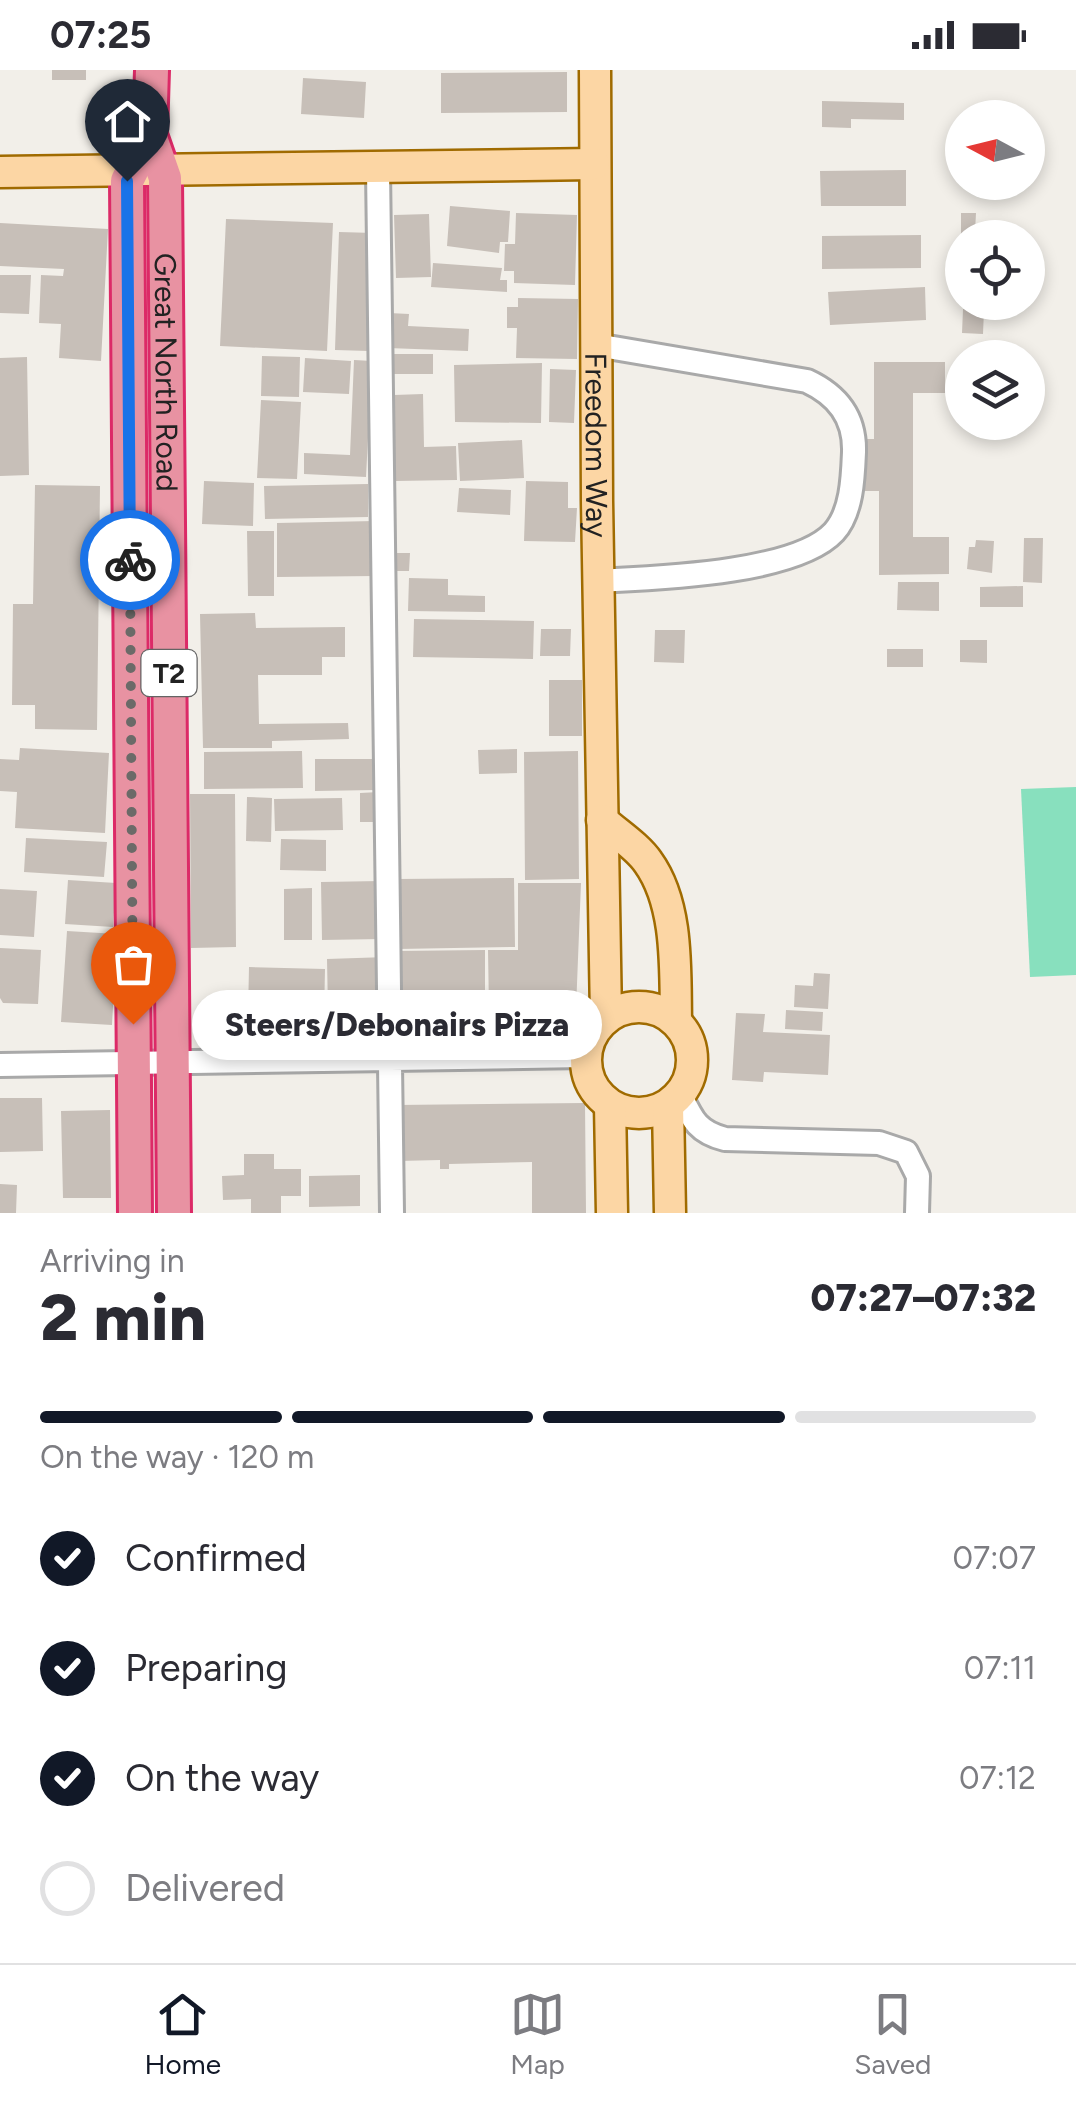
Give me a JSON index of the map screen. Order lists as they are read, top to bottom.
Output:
{
  "streets": {
    "highway": ["Great North Road", "T2"],
    "main road": ["Freedom Way"]
  },
  "places": ["Steers/Debonairs Pizza"],
  "north": "left",
  "page": {
    "status": "07:25",
    "bubble": "Steers/Debonairs Pizza",
    "heading": ["2 min", "Arriving in", "07:27–07:32"],
    "bar": "On the way · 120 m",
    "list": [
      ["Confirmed", "07:07"],
      ["Preparing", "07:11"],
      ["On the way", "07:12"],
      "Delivered"
    ],
    "tabs": ["Home", "Map", "Saved"]
  }
}
